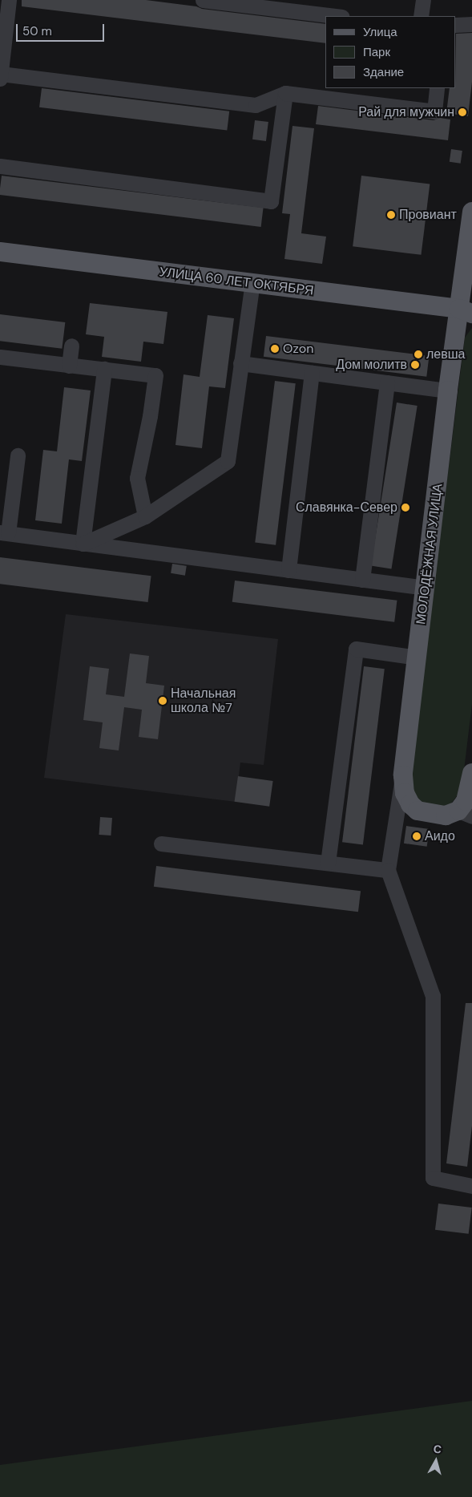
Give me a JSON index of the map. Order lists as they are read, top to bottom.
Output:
{
  "streets": {
    "main road": ["УЛИЦА 60 ЛЕТ ОКТЯБРЯ", "МОЛОДЁЖНАЯ УЛИЦА"]
  },
  "crossings": [
    ["УЛИЦА 60 ЛЕТ ОКТЯБРЯ", "МОЛОДЁЖНАЯ УЛИЦА"]
  ],
  "places": [
    "Рай для мужчин",
    "Провиант",
    "Ozon",
    "левша",
    "Дом молитв",
    "Славянка-Север",
    "Начальная школа №7",
    "Аидо"
  ],
  "legend": ["Улица", "Парк", "Здание"],
  "scale_bar": "50 m",
  "north": "top"
}
